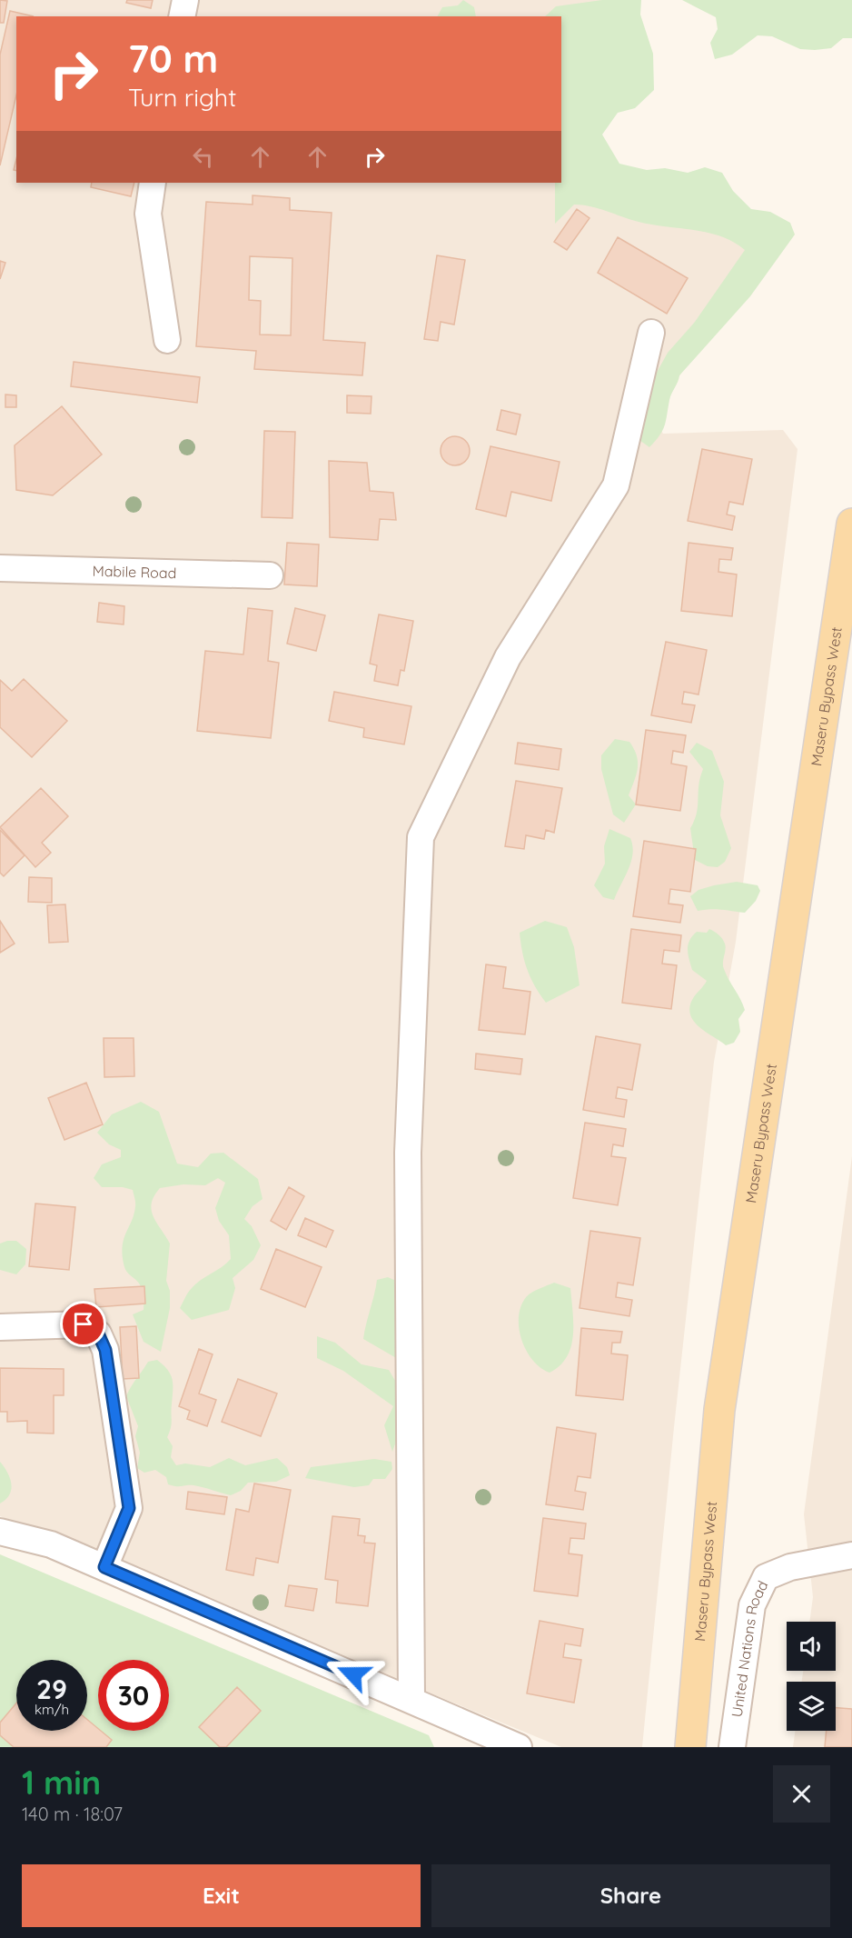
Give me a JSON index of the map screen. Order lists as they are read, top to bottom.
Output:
{
  "streets": {
    "main road": ["Maseru Bypass West"],
    "street": ["Mabile Road", "United Nations Road"]
  },
  "page": {
    "turn": ["70 m", "Turn right"],
    "speed": "29 km/h",
    "limit": "30",
    "heading": ["1 min", "140 m · 18:07"],
    "buttons": ["Exit", "Share"]
  }
}
